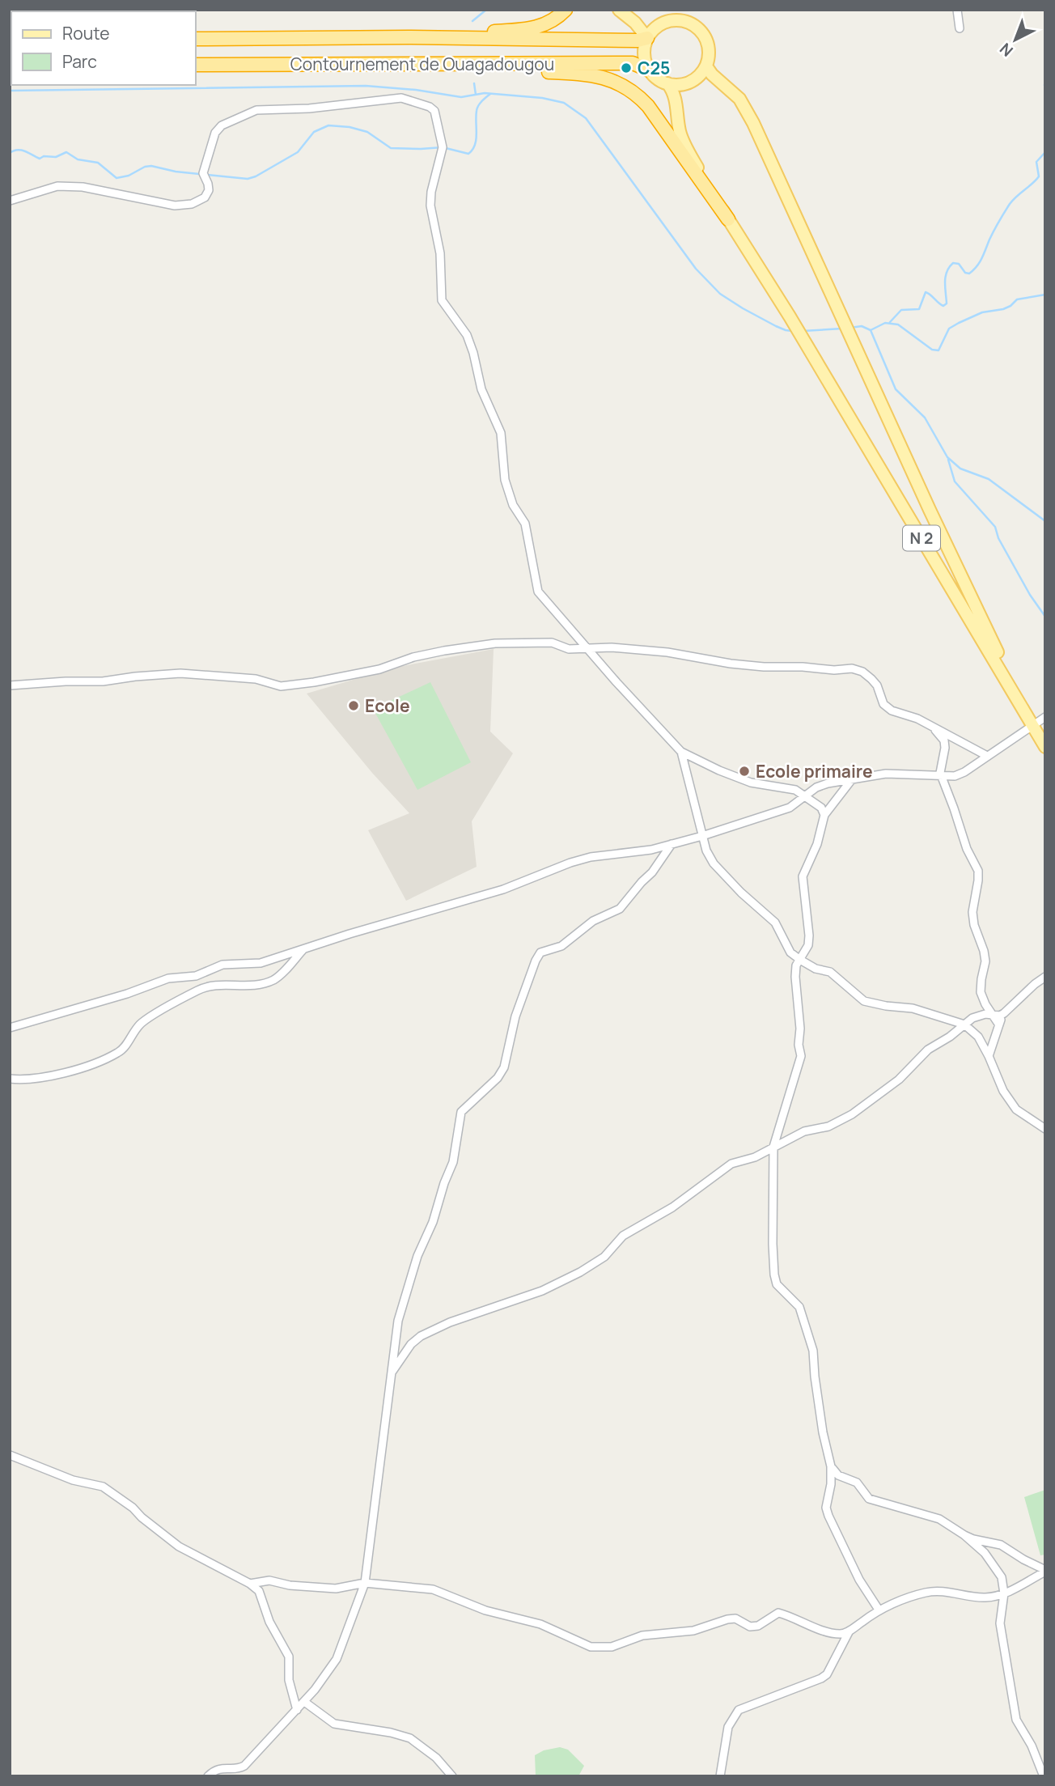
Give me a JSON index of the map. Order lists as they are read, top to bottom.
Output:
{
  "streets": {
    "highway": ["Contournement de Ouagadougou"],
    "main road": ["N 2"]
  },
  "crossings": [
    ["Contournement de Ouagadougou", "N 2"]
  ],
  "places": ["C25", "Ecole", "Ecole primaire"],
  "legend": ["Route", "Parc"],
  "north": "bottom left"
}
